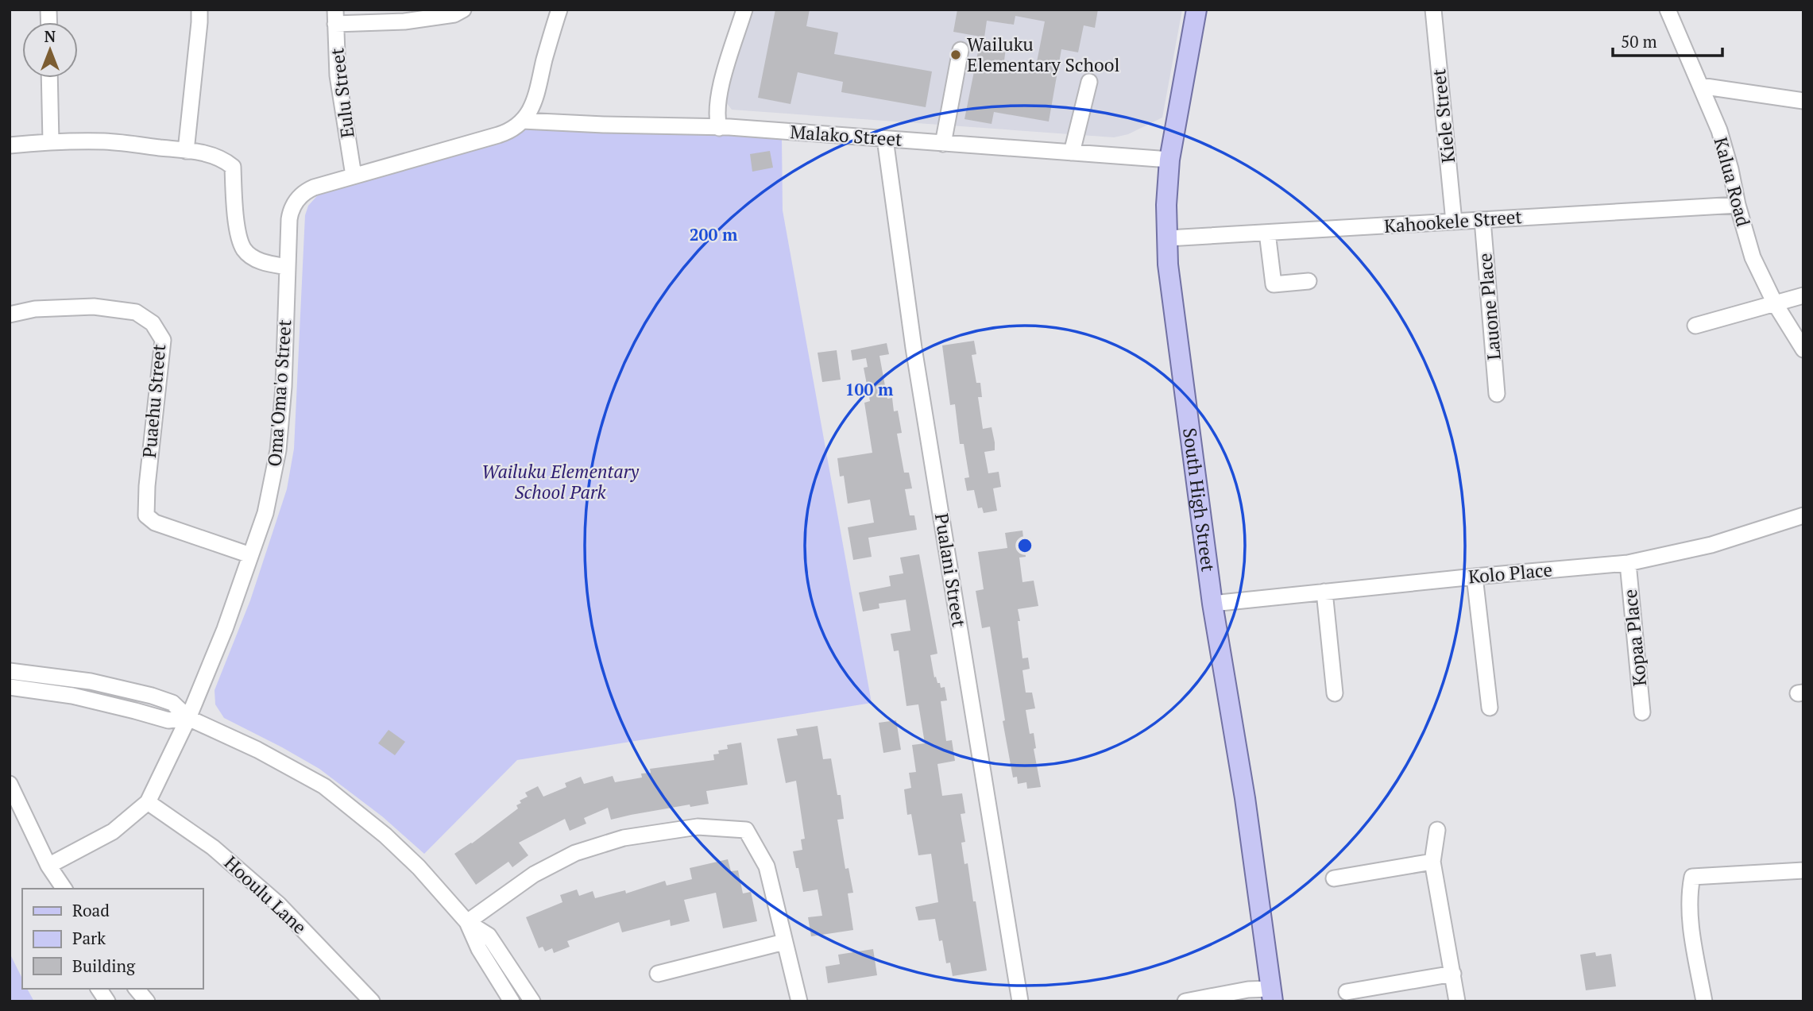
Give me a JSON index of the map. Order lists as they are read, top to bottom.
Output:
{
  "streets": {
    "main road": ["South High Street"],
    "street": [
      "Eulu Street",
      "Kiele Street",
      "Malako Street",
      "Kalua Road",
      "Kahookele Street",
      "Lauone Place",
      "Oma'Oma'o Street",
      "Puaehu Street",
      "Pualani Street",
      "Kolo Place",
      "Kopaa Place",
      "Hooulu Lane"
    ]
  },
  "crossings": [
    ["Eulu Street", "Oma'Oma'o Street"],
    ["Kiele Street", "Kahookele Street"],
    ["Malako Street", "South High Street"],
    ["Malako Street", "Pualani Street"],
    ["Kalua Road", "Kahookele Street"],
    ["Kahookele Street", "Lauone Place"],
    ["Kahookele Street", "South High Street"],
    ["Oma'Oma'o Street", "Puaehu Street"],
    ["Oma'Oma'o Street", "Hooulu Lane"],
    ["South High Street", "Kolo Place"],
    ["Kolo Place", "Kopaa Place"]
  ],
  "parks": ["Wailuku Elementary School Park"],
  "places": ["Wailuku Elementary School"],
  "legend": ["Road", "Park", "Building"],
  "scale_bar": "50 m",
  "north": "top",
  "rings": ["200 m", "100 m"]
}
